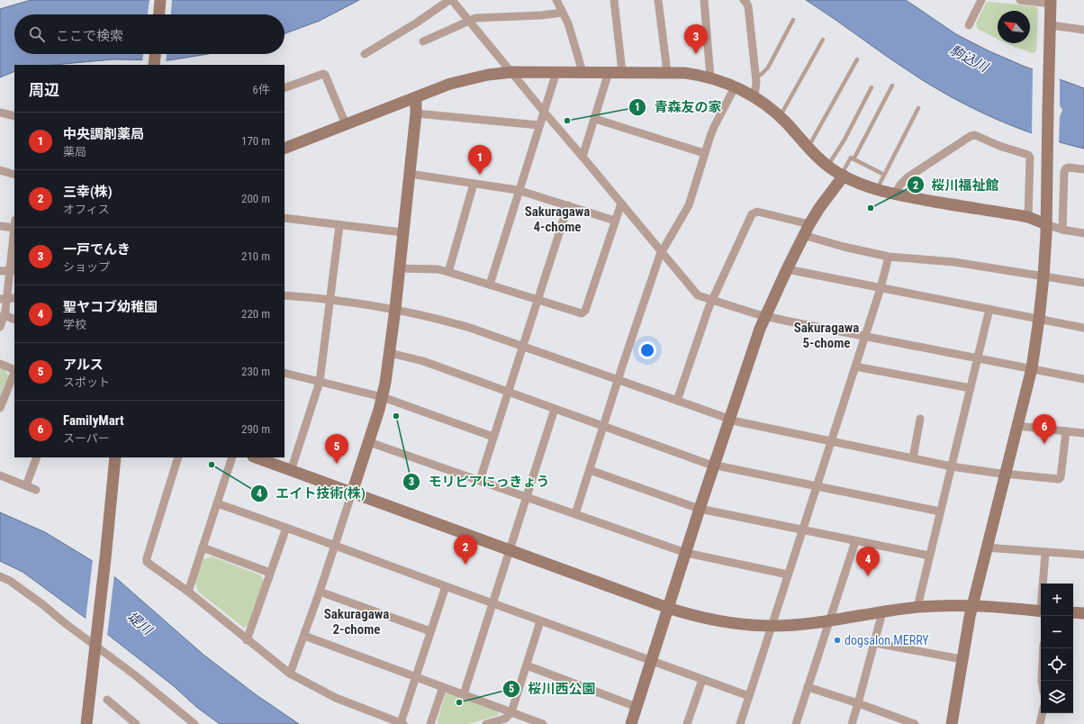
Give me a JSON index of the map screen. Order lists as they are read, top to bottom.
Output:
{
  "districts": ["Sakuragawa 4-chome", "Sakuragawa 5-chome", "Sakuragawa 2-chome"],
  "water": ["駒込川", "堤川"],
  "places": [
    "青森友の家",
    "桜川福祉館",
    "モリピアにっきょう",
    "エイト技術(株)",
    "dogsalon MERRY",
    "桜川西公園"
  ],
  "north": "top left",
  "page": {
    "search": "ここで検索",
    "pins": [
      "3",
      "1",
      "6",
      "5",
      "2",
      "4"
    ],
    "heading": ["周辺", "6件"],
    "list": [
      {
        "mark": "1",
        "name": "中央調剤薬局",
        "note": "薬局",
        "value": "170 m"
      },
      {
        "mark": "2",
        "name": "三幸(株)",
        "note": "オフィス",
        "value": "200 m"
      },
      {
        "mark": "3",
        "name": "一戸でんき",
        "note": "ショップ",
        "value": "210 m"
      },
      {
        "mark": "4",
        "name": "聖ヤコブ幼稚園",
        "note": "学校",
        "value": "220 m"
      },
      {
        "mark": "5",
        "name": "アルス",
        "note": "スポット",
        "value": "230 m"
      },
      {
        "mark": "6",
        "name": "FamilyMart",
        "note": "スーパー",
        "value": "290 m"
      }
    ],
    "map_buttons": ["+", "−"]
  }
}
